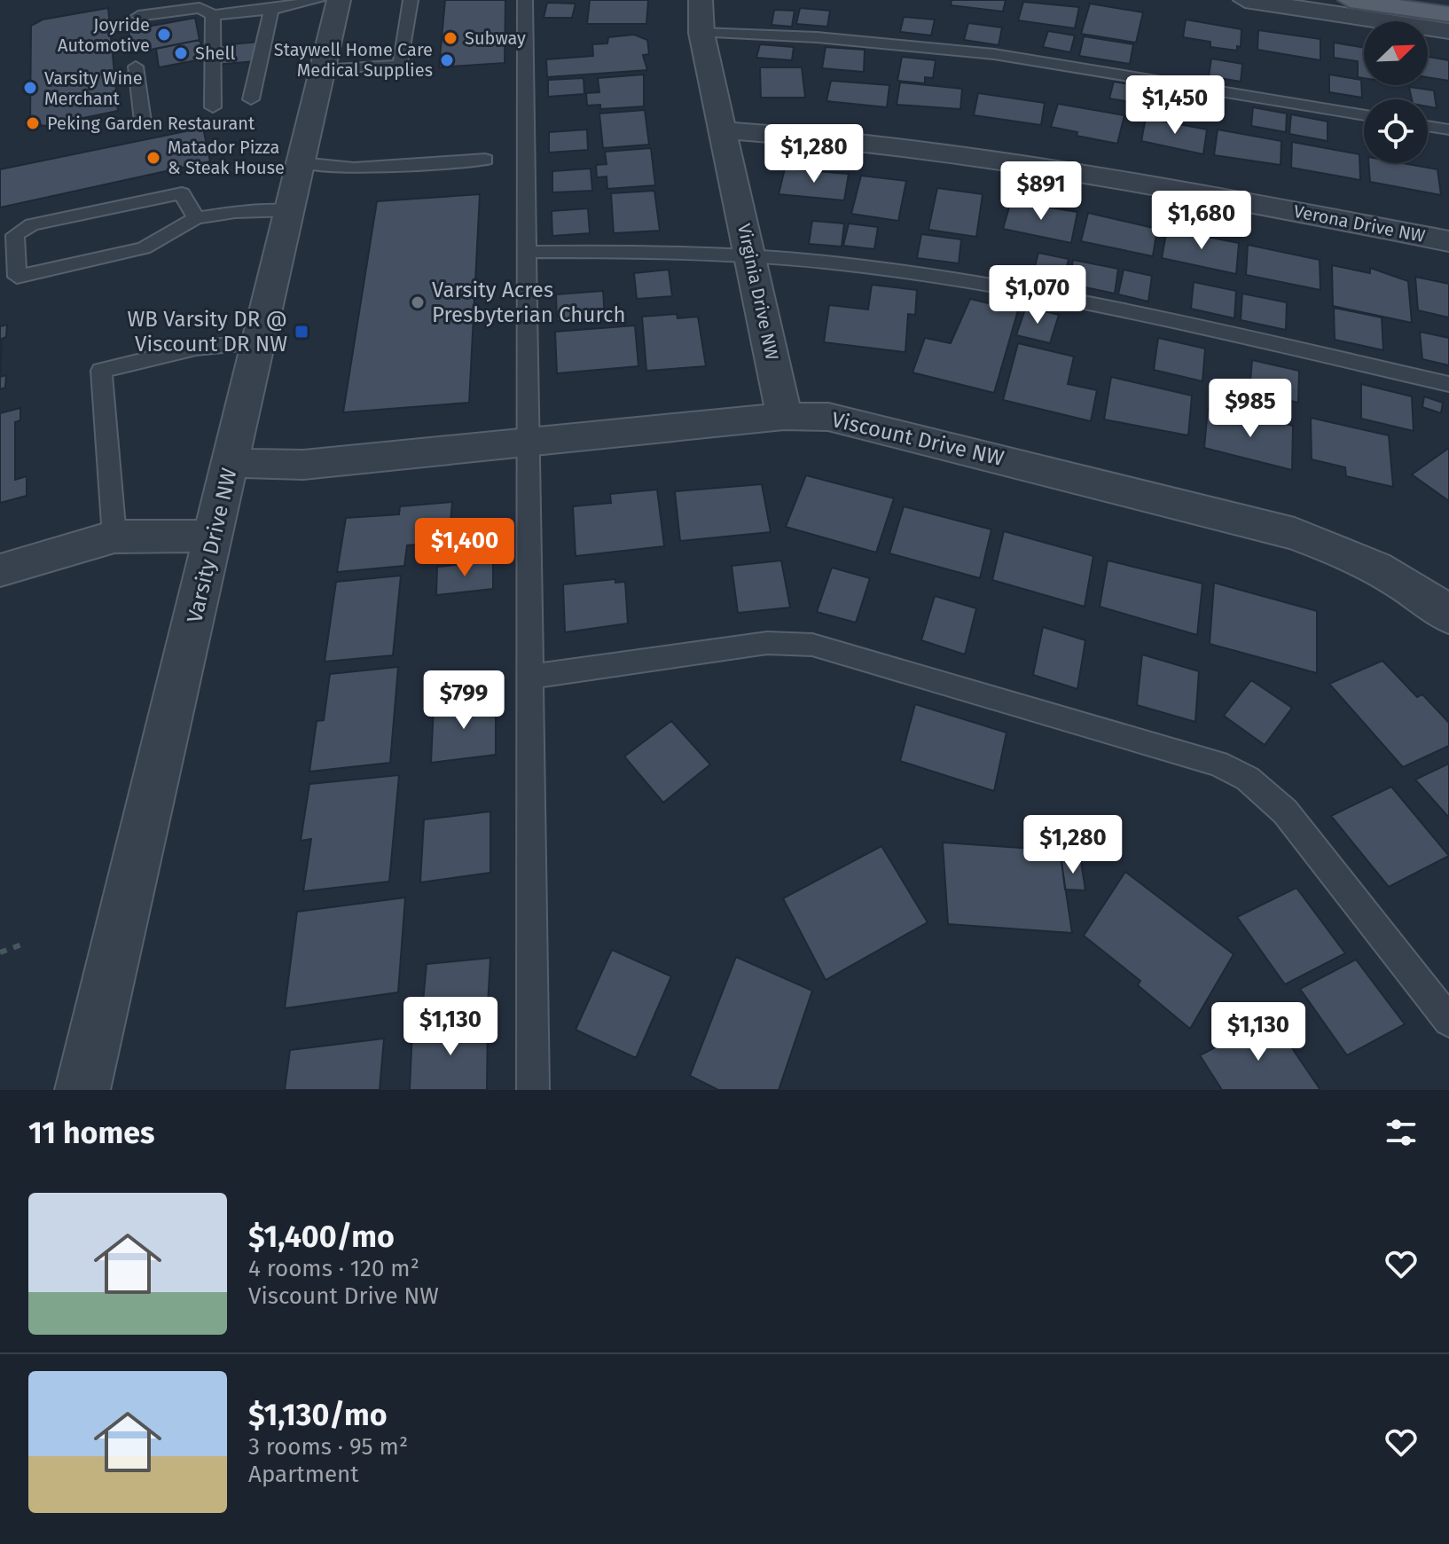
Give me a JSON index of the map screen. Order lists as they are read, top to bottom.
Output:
{
  "streets": {
    "street": [
      "Verona Drive NW",
      "Virginia Drive NW",
      "Viscount Drive NW",
      "Varsity Drive NW"
    ]
  },
  "crossings": [
    ["Verona Drive NW", "Virginia Drive NW"],
    ["Virginia Drive NW", "Viscount Drive NW"],
    ["Viscount Drive NW", "Varsity Drive NW"]
  ],
  "places": {
    "other": [
      "Joyride Automotive",
      "Subway",
      "Shell",
      "Staywell Home Care Medical Supplies",
      "Varsity Wine Merchant",
      "Peking Garden Restaurant",
      "Matador Pizza & Steak House",
      "Varsity Acres Presbyterian Church"
    ],
    "transit": ["WB Varsity DR @ Viscount DR NW"]
  },
  "north": "top right",
  "page": {
    "price": [
      "$1,450",
      "$1,280",
      "$891",
      "$1,680",
      "$1,070",
      "$985",
      "$1,400",
      "$799",
      "$1,280",
      "$1,130",
      "$1,130"
    ],
    "heading": "11 homes",
    "list": [
      {
        "name": "$1,400/mo",
        "note": "4 rooms · 120 m² · Viscount Drive NW"
      },
      {
        "name": "$1,130/mo",
        "note": "3 rooms · 95 m² · Apartment"
      }
    ]
  }
}
